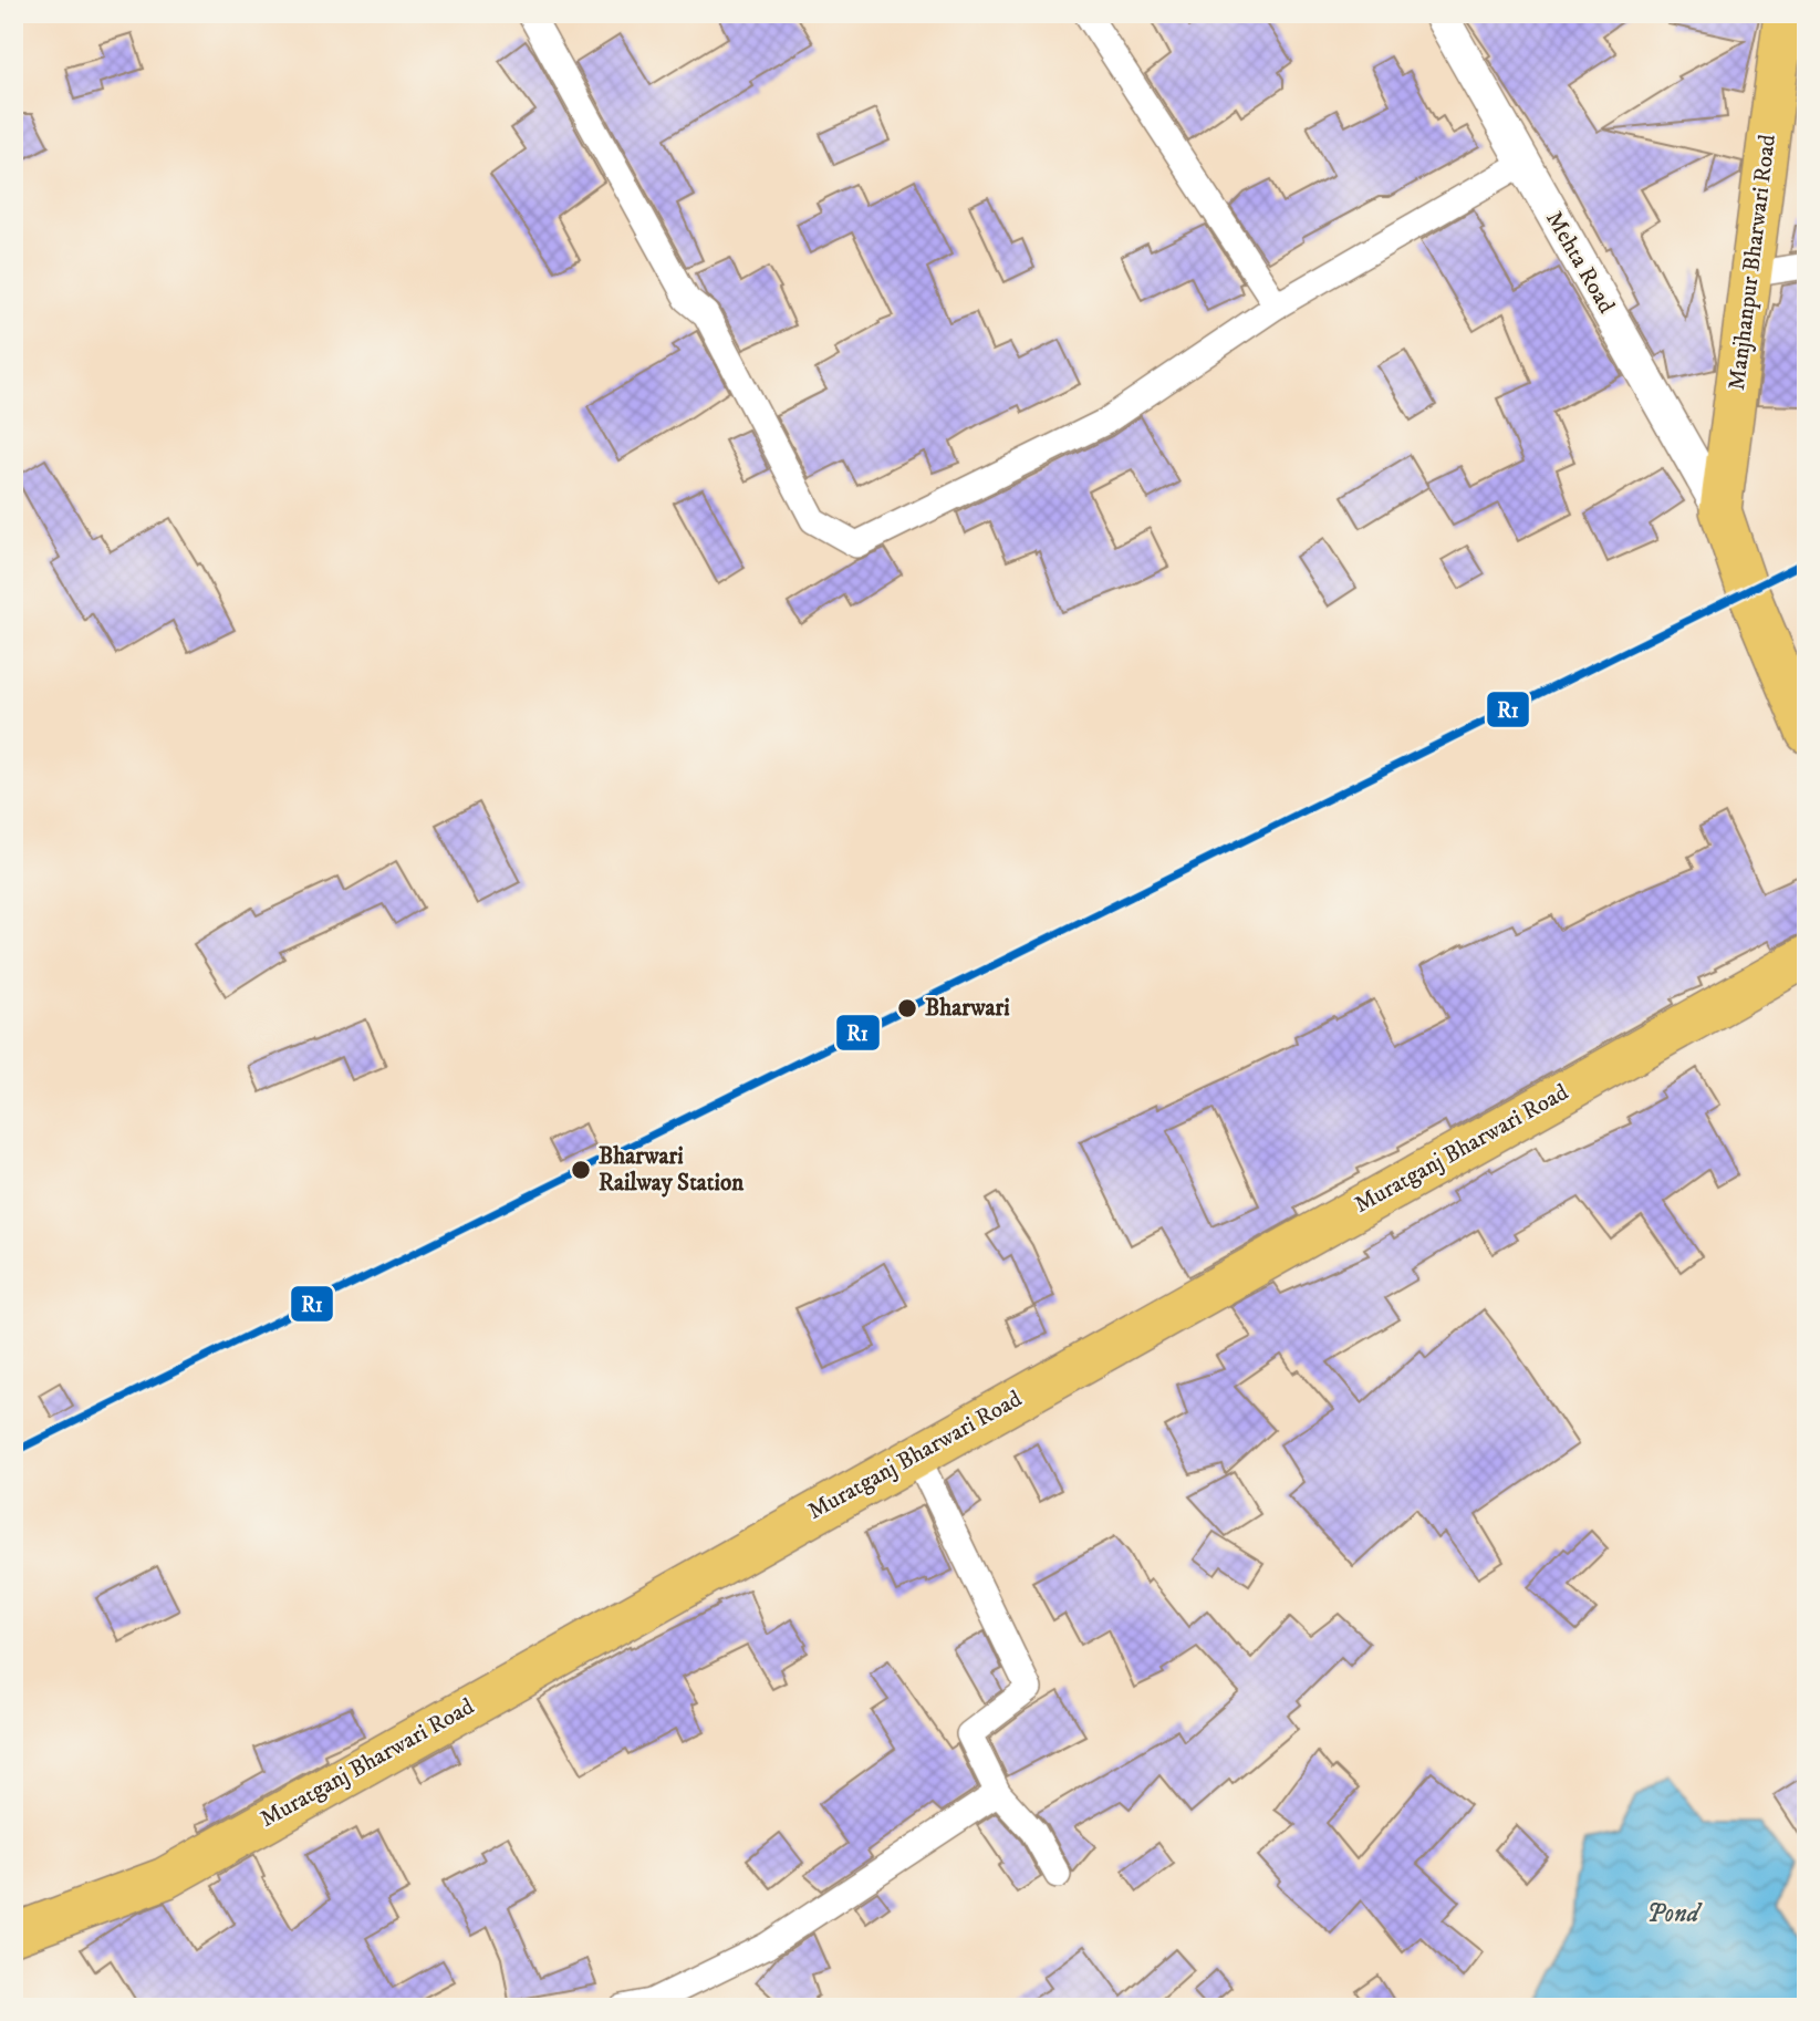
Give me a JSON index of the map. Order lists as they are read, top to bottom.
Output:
{
  "streets": {
    "main road": ["Manjhanpur Bharwari Road", "Muratganj Bharwari Road"],
    "street": ["Mehta Road"]
  },
  "crossings": [
    ["Mehta Road", "Manjhanpur Bharwari Road"]
  ],
  "water": ["Pond"],
  "places": ["Bharwari", "Bharwari Railway Station"],
  "lines": ["transit line R1"]
}
